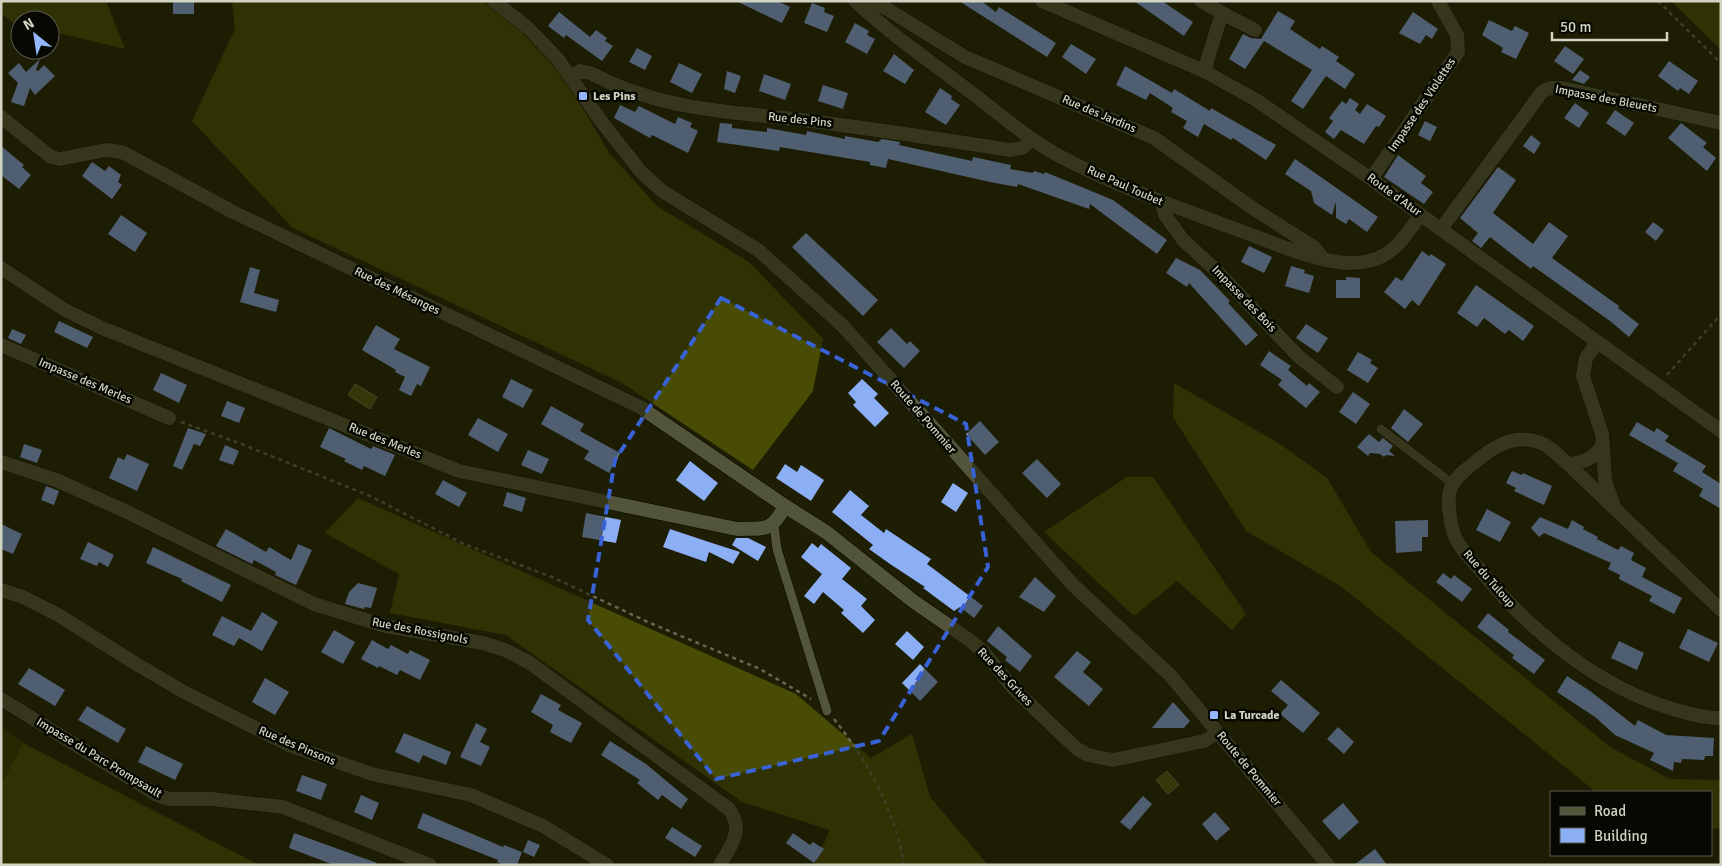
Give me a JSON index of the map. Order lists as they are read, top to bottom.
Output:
{
  "streets": {
    "street": [
      "Impasse des Bleuets",
      "Impasse des Violettes",
      "Rue des Jardins",
      "Rue des Pins",
      "Rue Paul Toubet",
      "Route d'Atur",
      "Rue des Mésanges",
      "Impasse des Bois",
      "Impasse des Merles",
      "Route de Pommier",
      "Rue des Merles",
      "Rue du Tuloup",
      "Rue des Rossignols",
      "Rue des Grives",
      "Rue des Pinsons",
      "Impasse du Parc Prompsault"
    ]
  },
  "crossings": [
    ["Impasse des Bleuets", "Route d'Atur"],
    ["Impasse des Violettes", "Route d'Atur"],
    ["Rue des Jardins", "Rue Paul Toubet"],
    ["Rue des Pins", "Rue Paul Toubet"],
    ["Rue des Pins", "Route de Pommier"],
    ["Rue Paul Toubet", "Route d'Atur"],
    ["Rue Paul Toubet", "Impasse des Bois"],
    ["Rue des Mésanges", "Rue des Grives"],
    ["Route de Pommier", "Rue des Grives"]
  ],
  "places": {
    "transit": ["Les Pins", "La Turcade"]
  },
  "legend": ["Road", "Building"],
  "scale_bar": "50 m",
  "north": "top left"
}
